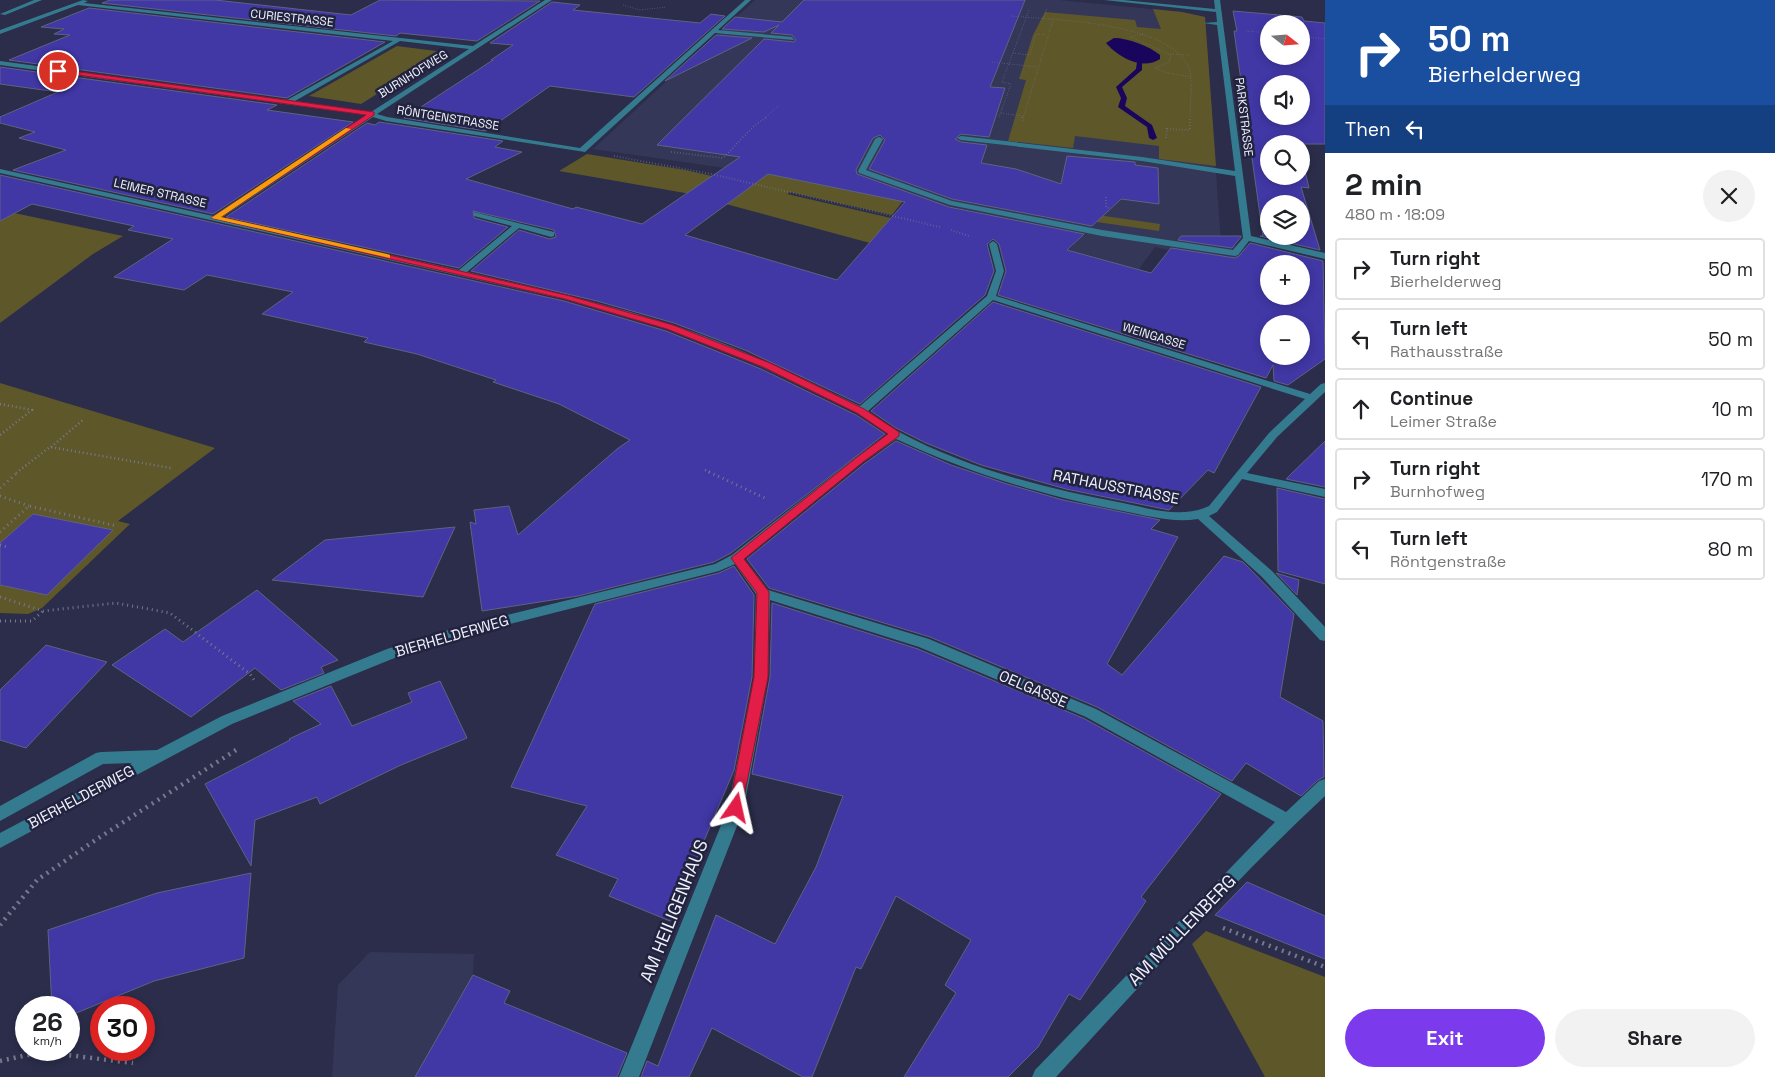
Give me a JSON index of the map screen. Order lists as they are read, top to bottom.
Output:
{
  "streets": {
    "street": [
      "CURIESTRASSE",
      "BURNHOFWEG",
      "PARKSTRASSE",
      "RÖNTGENSTRASSE",
      "LEIMER STRASSE",
      "WEINGASSE",
      "RATHAUSSTRASSE",
      "BIERHELDERWEG",
      "OELGASSE",
      "AM HEILIGENHAUS",
      "AM MÜLLENBERG"
    ]
  },
  "crossings": [
    ["CURIESTRASSE", "BURNHOFWEG"],
    ["BURNHOFWEG", "RÖNTGENSTRASSE"],
    ["BURNHOFWEG", "LEIMER STRASSE"],
    ["LEIMER STRASSE", "RATHAUSSTRASSE"],
    ["RATHAUSSTRASSE", "BIERHELDERWEG"],
    ["OELGASSE", "AM HEILIGENHAUS"],
    ["OELGASSE", "AM MÜLLENBERG"]
  ],
  "north": "right",
  "page": {
    "turn": ["50 m", "Bierhelderweg"],
    "map_buttons": ["+", "−"],
    "then": "Then",
    "heading": ["2 min", "480 m · 18:09"],
    "list": [
      {
        "name": "Turn right",
        "note": "Bierhelderweg",
        "value": "50 m"
      },
      {
        "name": "Turn left",
        "note": "Rathausstraße",
        "value": "50 m"
      },
      {
        "name": "Continue",
        "note": "Leimer Straße",
        "value": "10 m"
      },
      {
        "name": "Turn right",
        "note": "Burnhofweg",
        "value": "170 m"
      },
      {
        "name": "Turn left",
        "note": "Röntgenstraße",
        "value": "80 m"
      }
    ],
    "speed": "26 km/h",
    "limit": "30",
    "buttons": ["Exit", "Share"]
  }
}
